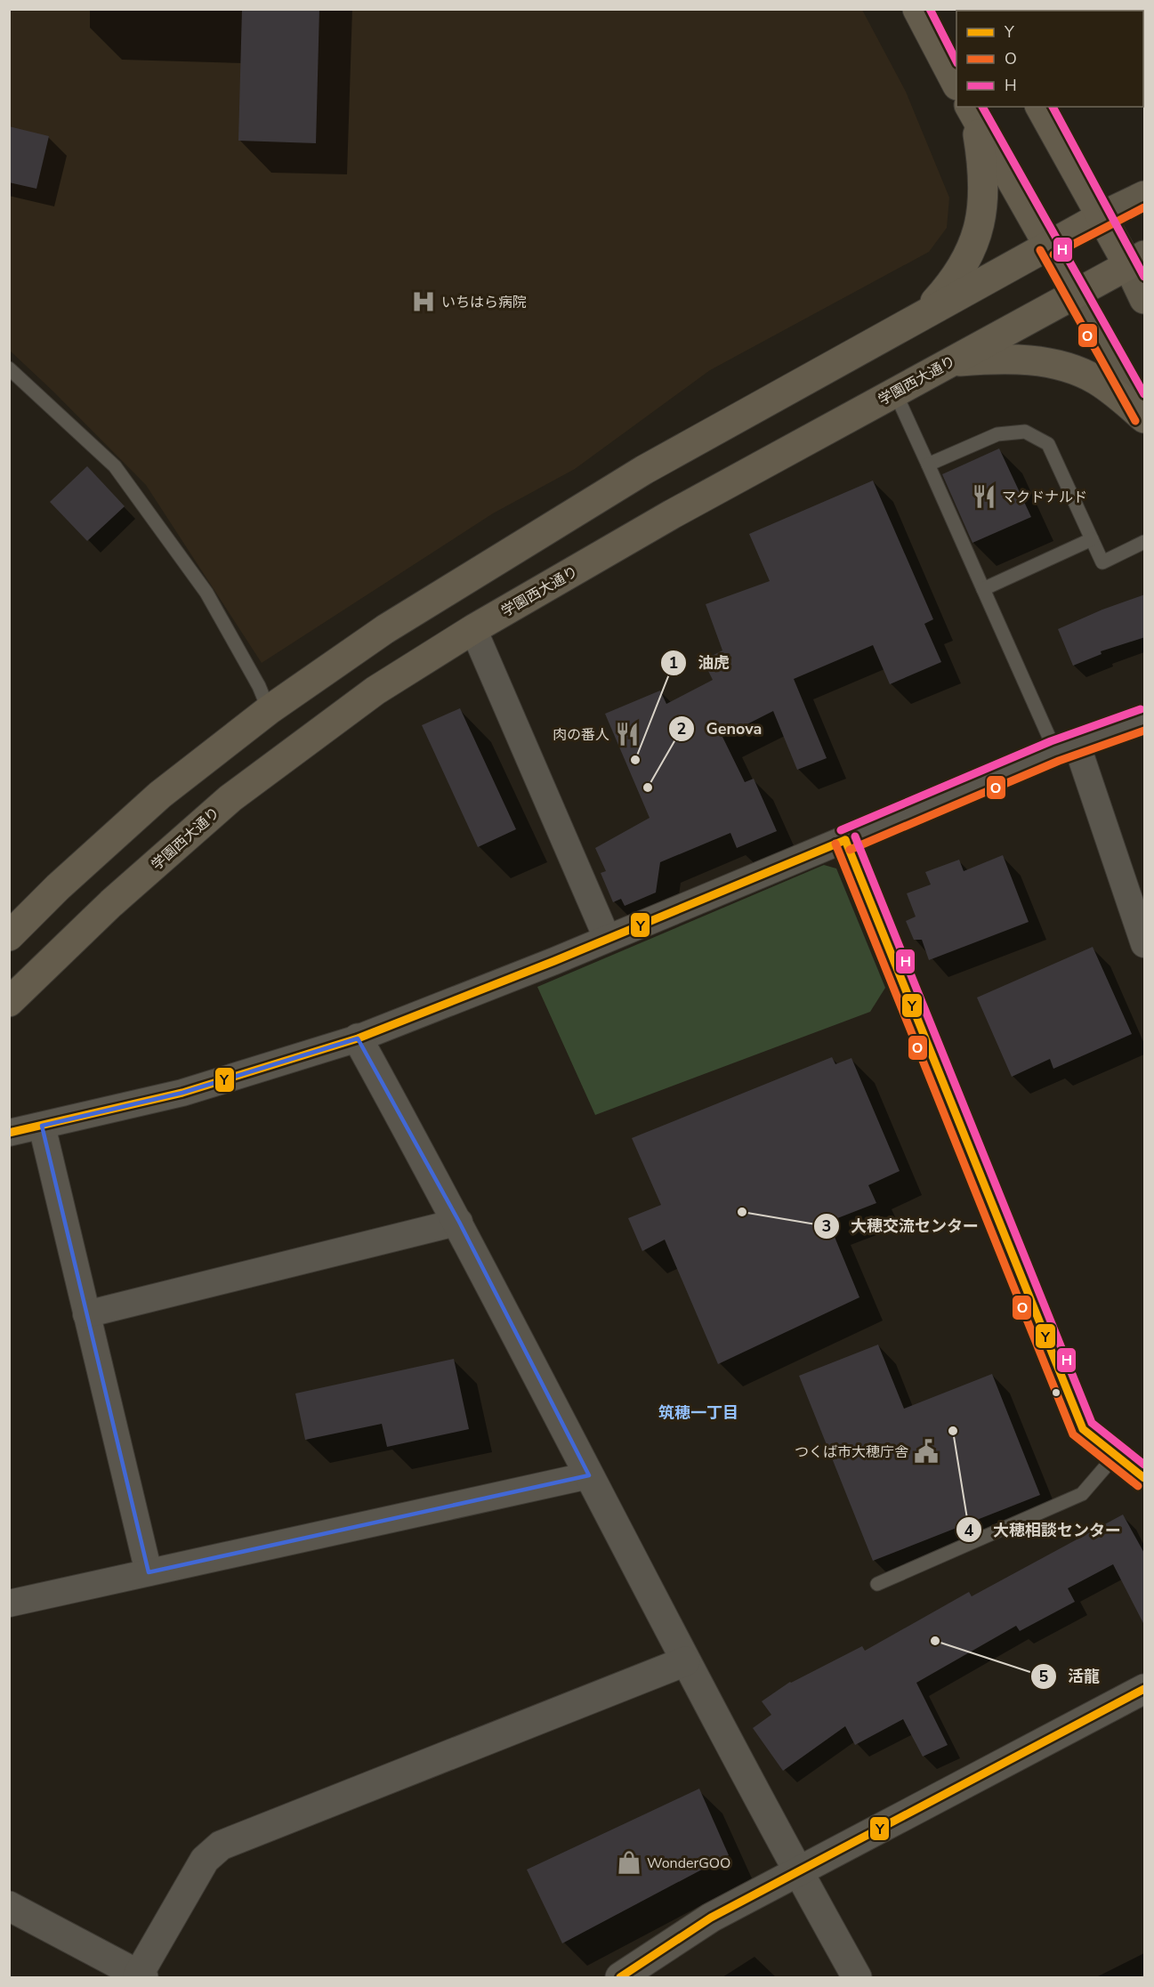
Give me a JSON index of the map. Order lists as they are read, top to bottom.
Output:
{
  "streets": {
    "highway": ["学園西大通り"]
  },
  "districts": ["筑穂一丁目"],
  "places": {
    "hospital": ["いちはら病院"],
    "restaurant": ["マクドナルド", "肉の番人"],
    "other": [
      "油虎",
      "Genova",
      "大穂交流センター",
      "大穂相談センター",
      "活龍"
    ],
    "public building": ["つくば市大穂庁舎"],
    "shop": ["WonderGOO"]
  },
  "lines": ["transit line H", "transit line O", "transit line Y"],
  "legend": ["Y", "O", "H"]
}
